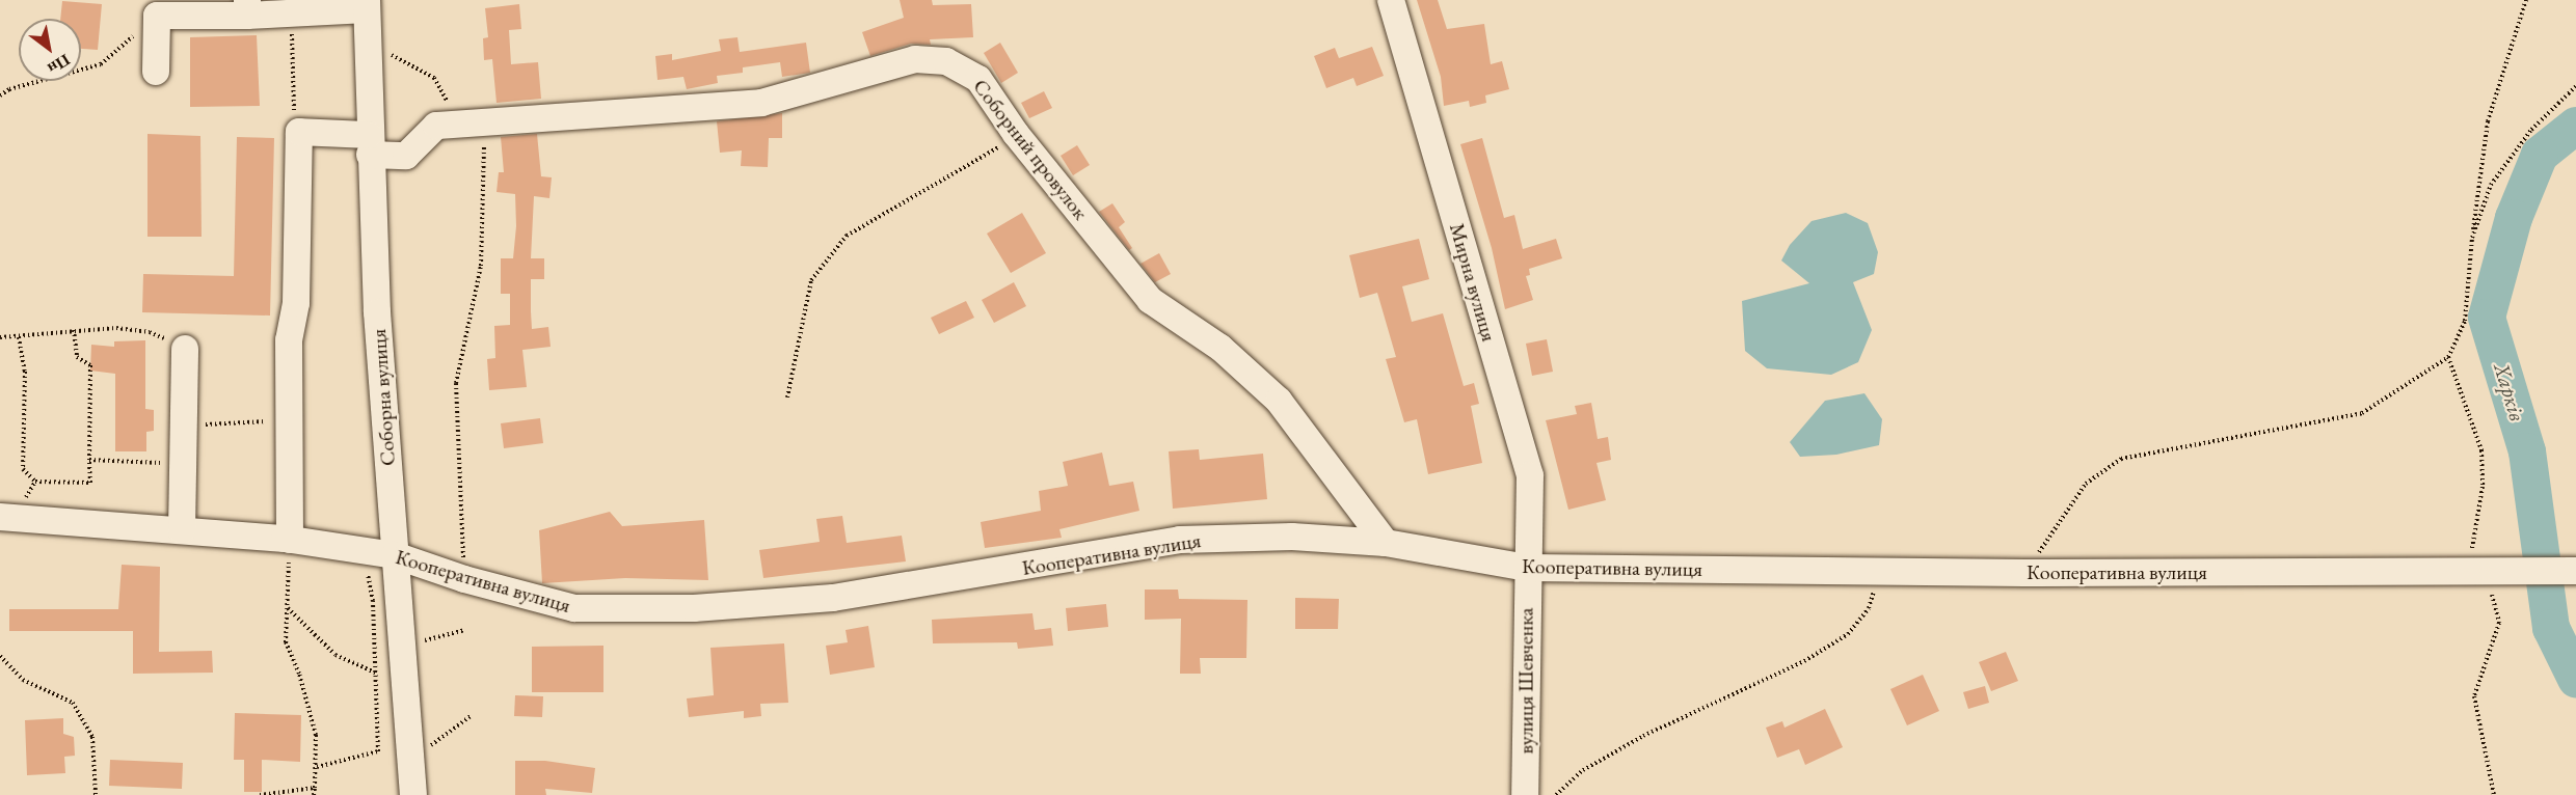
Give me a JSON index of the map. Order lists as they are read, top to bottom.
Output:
{
  "streets": {
    "street": [
      "Соборний провулок",
      "Мирна вулиця",
      "Соборна вулиця",
      "Кооперативна вулиця",
      "вулиця Шевченка"
    ]
  },
  "crossings": [
    ["Соборний провулок", "Соборна вулиця"],
    ["Соборний провулок", "Кооперативна вулиця"],
    ["Мирна вулиця", "Кооперативна вулиця"],
    ["Мирна вулиця", "вулиця Шевченка"],
    ["Соборна вулиця", "Кооперативна вулиця"],
    ["Кооперативна вулиця", "вулиця Шевченка"]
  ],
  "water": ["Харків"],
  "north": "bottom right"
}
